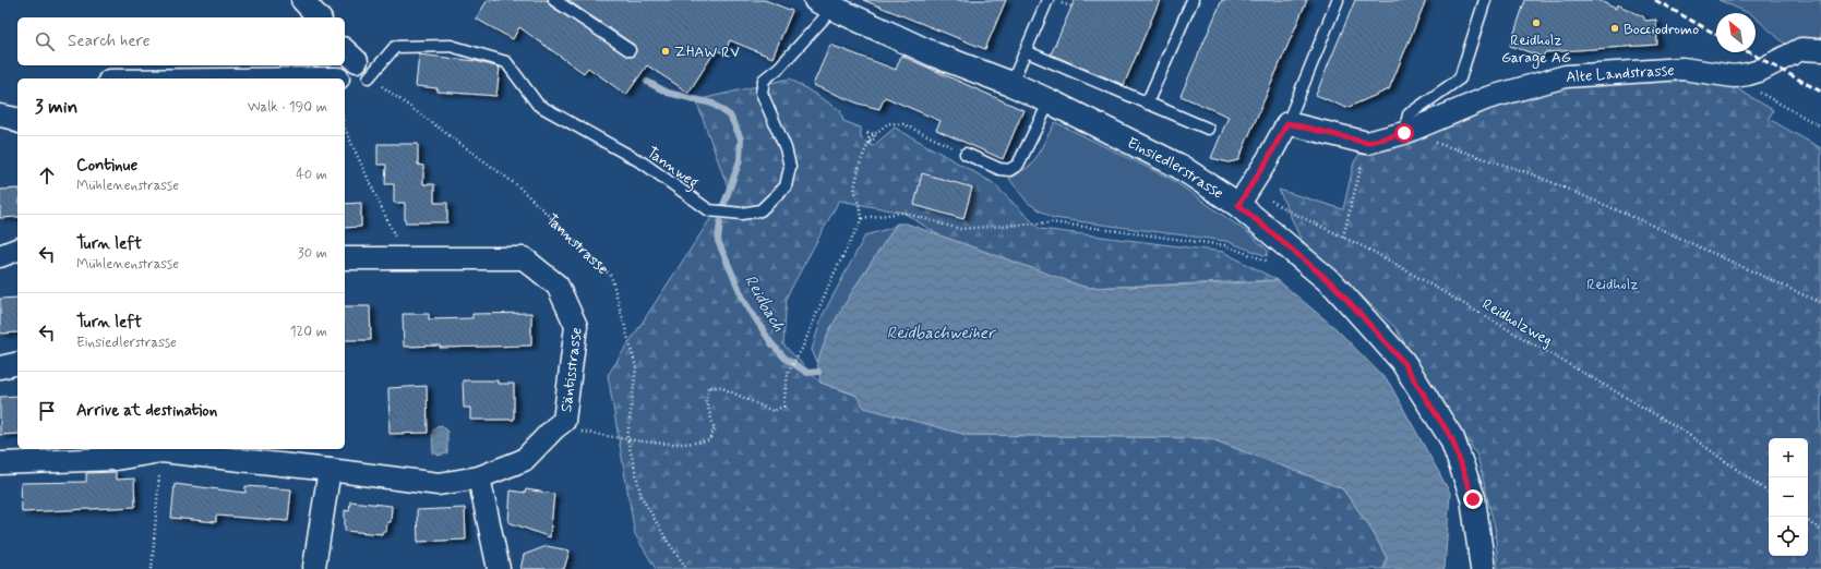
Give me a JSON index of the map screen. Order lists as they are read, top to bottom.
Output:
{
  "streets": {
    "main road": ["Einsiedlerstrasse"],
    "street": ["Alte Landstrasse", "Säntisstrasse"],
    "lane": ["Tannweg"],
    "path": ["Tannstrasse", "Reidholzweg"]
  },
  "crossings": [
    ["Tannweg", "Einsiedlerstrasse"],
    ["Tannweg", "Tannstrasse"],
    ["Einsiedlerstrasse", "Reidholzweg"]
  ],
  "water": ["Reidbach", "Reidbachweiher"],
  "parks": ["Reidholz"],
  "places": ["Reidholz Garage AG", "Bocciodromo", "ZHAW RV"],
  "north": "top left",
  "page": {
    "search": "Search here",
    "heading": ["3 min", "Walk · 190 m"],
    "list": [
      ["Continue", "Mühlenenstrasse", "40 m"],
      ["Turn left", "Mühlenenstrasse", "30 m"],
      ["Turn left", "Einsiedlerstrasse", "120 m"],
      "Arrive at destination"
    ],
    "map_buttons": ["+", "−"]
  }
}
